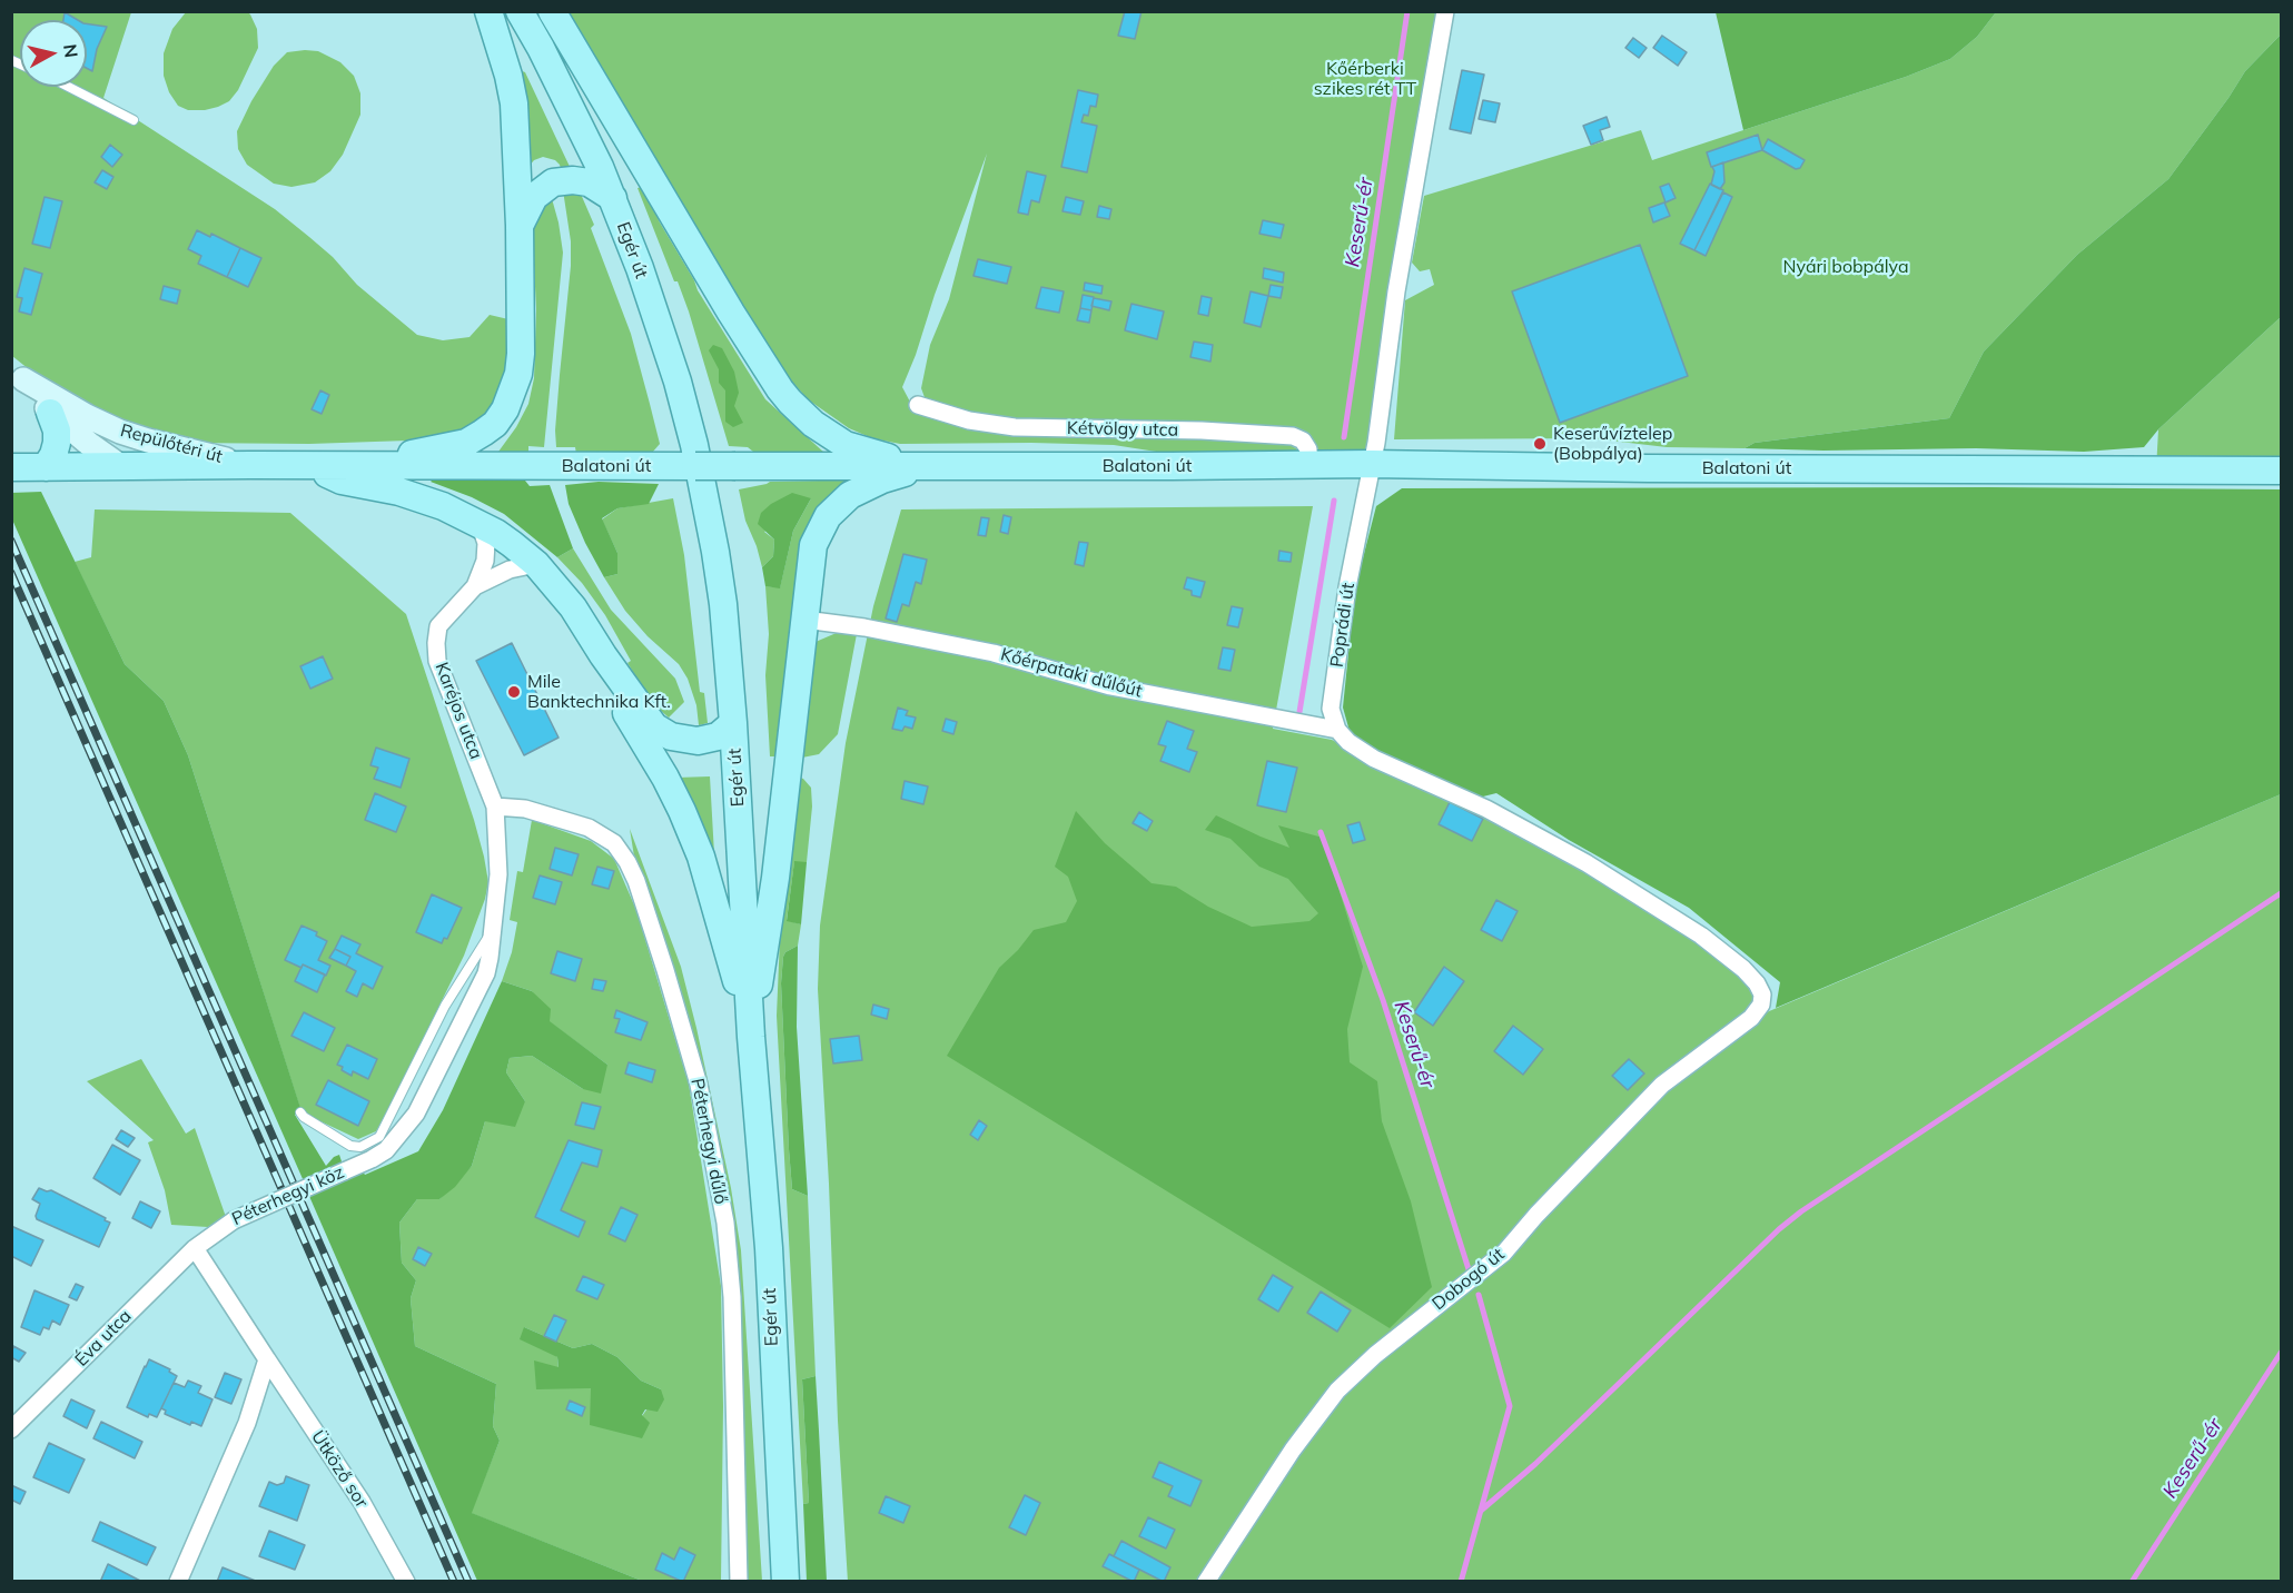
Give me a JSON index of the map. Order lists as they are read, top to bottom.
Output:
{
  "streets": {
    "main road": ["Egér út", "Balatoni út"],
    "street": [
      "Kétvölgy utca",
      "Repülőtéri út",
      "Poprádi út",
      "Kőérpataki dűlőút",
      "Karéjos utca",
      "Péterhegyi dűlő",
      "Péterhegyi köz",
      "Dobogó út",
      "Éva utca",
      "Ütköző sor"
    ]
  },
  "crossings": [
    ["Kétvölgy utca", "Balatoni út"],
    ["Repülőtéri út", "Balatoni út"],
    ["Balatoni út", "Poprádi út"],
    ["Poprádi út", "Kőérpataki dűlőút"],
    ["Poprádi út", "Dobogó út"],
    ["Kőérpataki dűlőút", "Dobogó út"],
    ["Karéjos utca", "Péterhegyi dűlő"],
    ["Karéjos utca", "Péterhegyi köz"],
    ["Péterhegyi dűlő", "Péterhegyi köz"],
    ["Péterhegyi köz", "Éva utca"]
  ],
  "water": ["Keserű-ér"],
  "parks": ["Kőérberki szikes rét TT", "Nyári bobpálya"],
  "places": ["Keserűvíztelep (Bobpálya)", "Mile Banktechnika Kft."],
  "north": "right"
}
